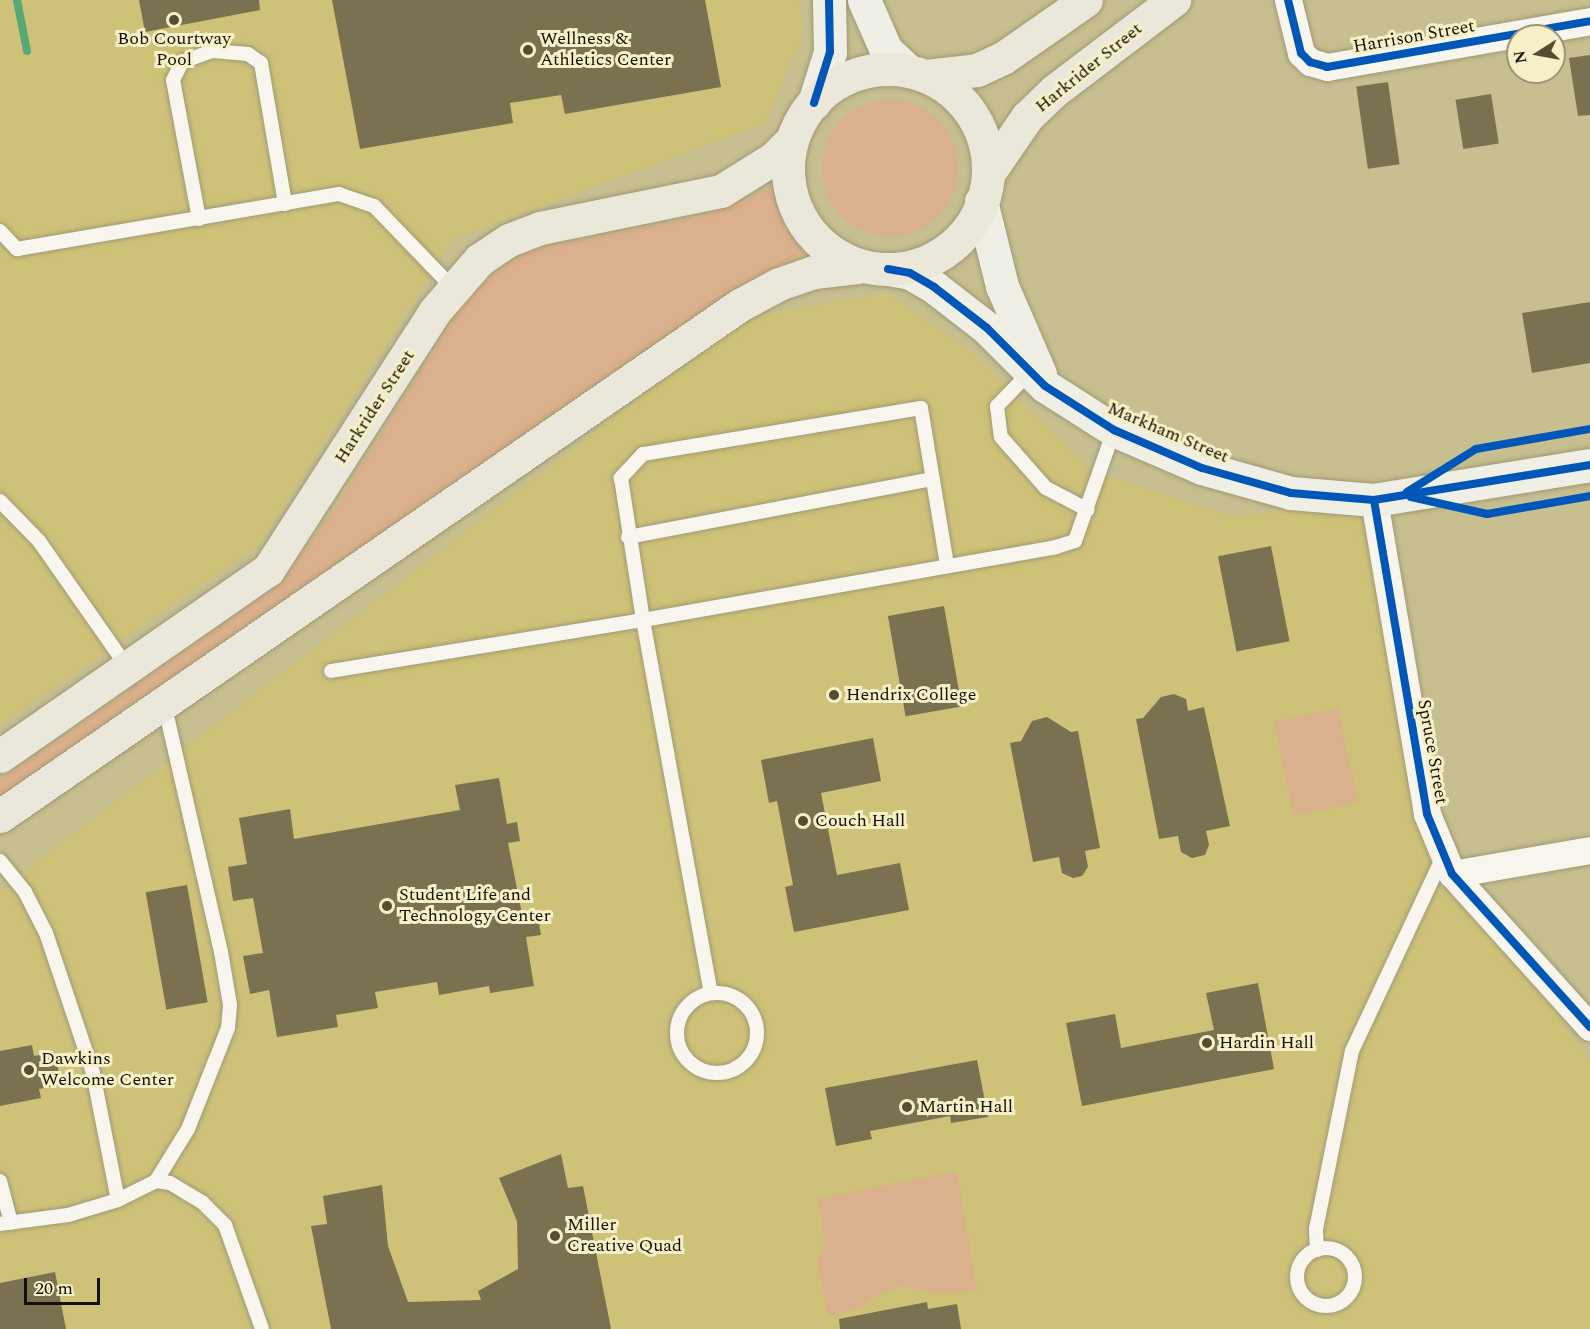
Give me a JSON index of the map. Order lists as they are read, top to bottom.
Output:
{
  "streets": {
    "main road": ["Harkrider Street"],
    "street": ["Harrison Street", "Markham Street", "Spruce Street"]
  },
  "crossings": [
    ["Harkrider Street", "Markham Street"],
    ["Markham Street", "Spruce Street"]
  ],
  "places": [
    "Bob Courtway Pool",
    "Wellness & Athletics Center",
    "Hendrix College",
    "Couch Hall",
    "Student Life and Technology Center",
    "Hardin Hall",
    "Dawkins Welcome Center",
    "Martin Hall",
    "Miller Creative Quad"
  ],
  "scale_bar": "20 m",
  "north": "left"
}
